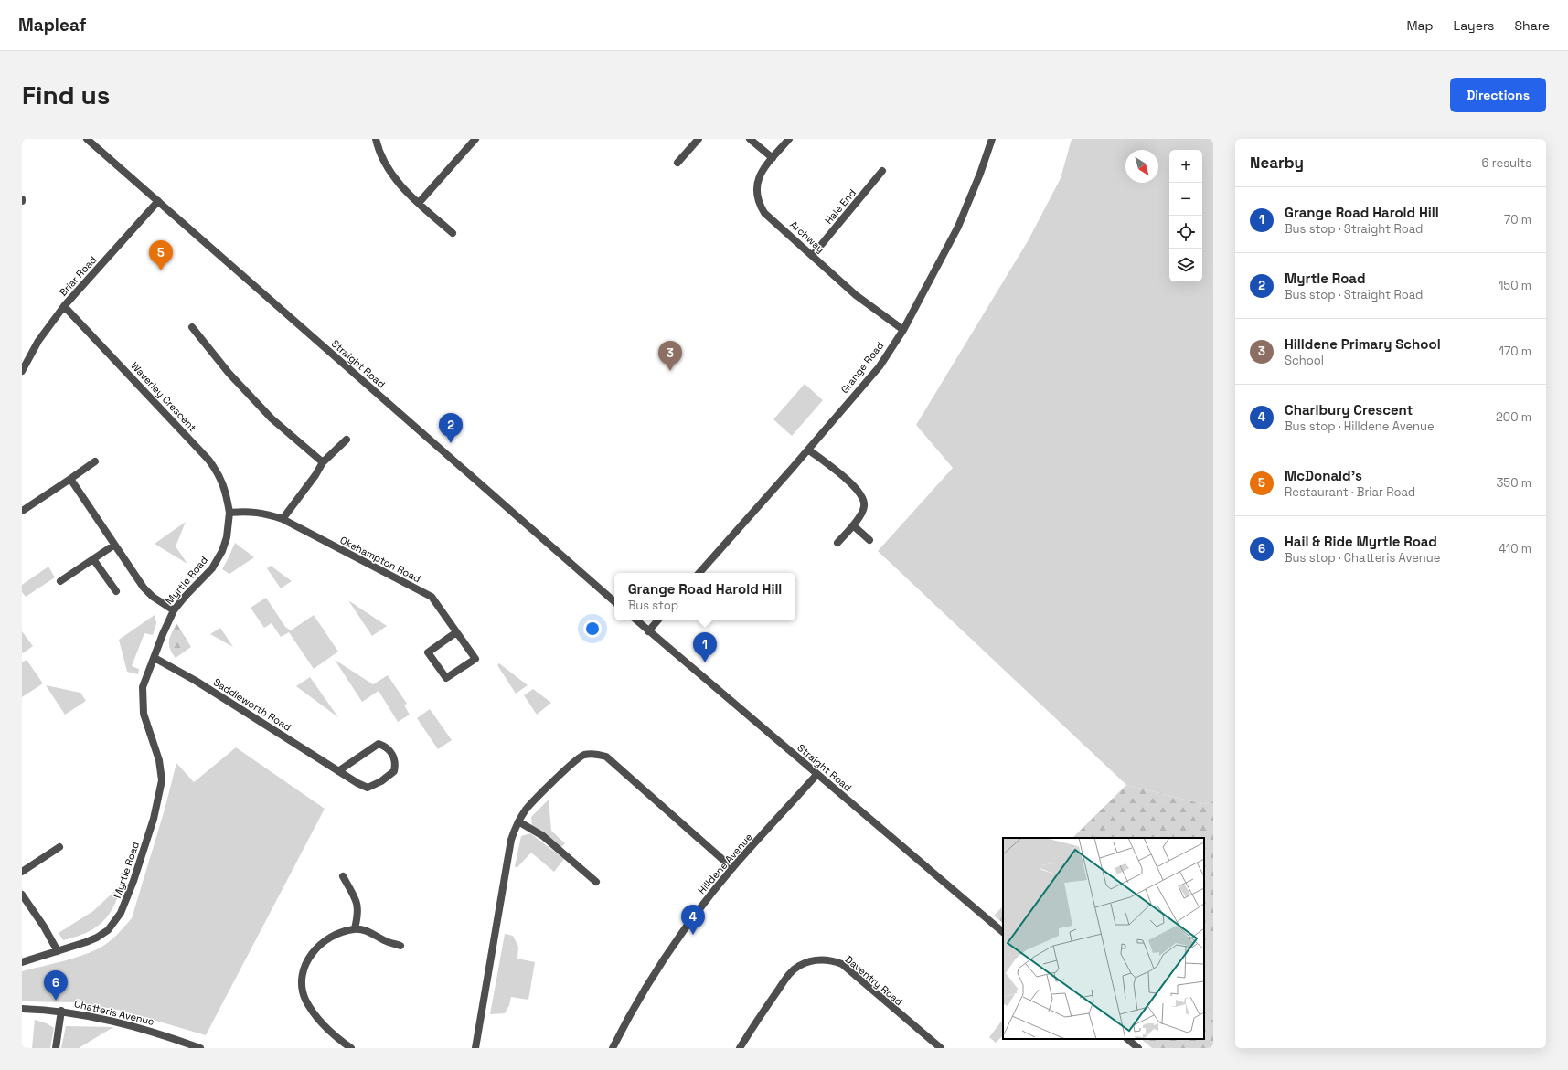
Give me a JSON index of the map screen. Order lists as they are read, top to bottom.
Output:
{
  "streets": {
    "street": [
      "Hale End",
      "Archway",
      "Briar Road",
      "Straight Road",
      "Grange Road",
      "Waverley Crescent",
      "Okehampton Road",
      "Myrtle Road",
      "Saddleworth Road",
      "Hilldene Avenue",
      "Daventry Road",
      "Chatteris Avenue"
    ]
  },
  "crossings": [
    ["Hale End", "Archway"],
    ["Archway", "Grange Road"],
    ["Briar Road", "Straight Road"],
    ["Briar Road", "Waverley Crescent"],
    ["Straight Road", "Hilldene Avenue"],
    ["Waverley Crescent", "Myrtle Road"],
    ["Myrtle Road", "Saddleworth Road"]
  ],
  "north": "bottom right",
  "page": {
    "header": "Mapleaf",
    "nav": ["Map", "Layers", "Share"],
    "buttons": "Directions",
    "title": "Find us",
    "heading": ["Nearby", "6 results"],
    "map_buttons": ["+", "−"],
    "list": [
      {
        "mark": "1",
        "name": "Grange Road Harold Hill",
        "note": "Bus stop · Straight Road",
        "value": "70 m"
      },
      {
        "mark": "2",
        "name": "Myrtle Road",
        "note": "Bus stop · Straight Road",
        "value": "150 m"
      },
      {
        "mark": "3",
        "name": "Hilldene Primary School",
        "note": "School",
        "value": "170 m"
      },
      {
        "mark": "4",
        "name": "Charlbury Crescent",
        "note": "Bus stop · Hilldene Avenue",
        "value": "200 m"
      },
      {
        "mark": "5",
        "name": "McDonald's",
        "note": "Restaurant · Briar Road",
        "value": "350 m"
      },
      {
        "mark": "6",
        "name": "Hail & Ride Myrtle Road",
        "note": "Bus stop · Chatteris Avenue",
        "value": "410 m"
      }
    ],
    "pins": [
      "5",
      "3",
      "2",
      "1",
      "4",
      "6"
    ],
    "popup": ["Grange Road Harold Hill", "Bus stop"]
  }
}
